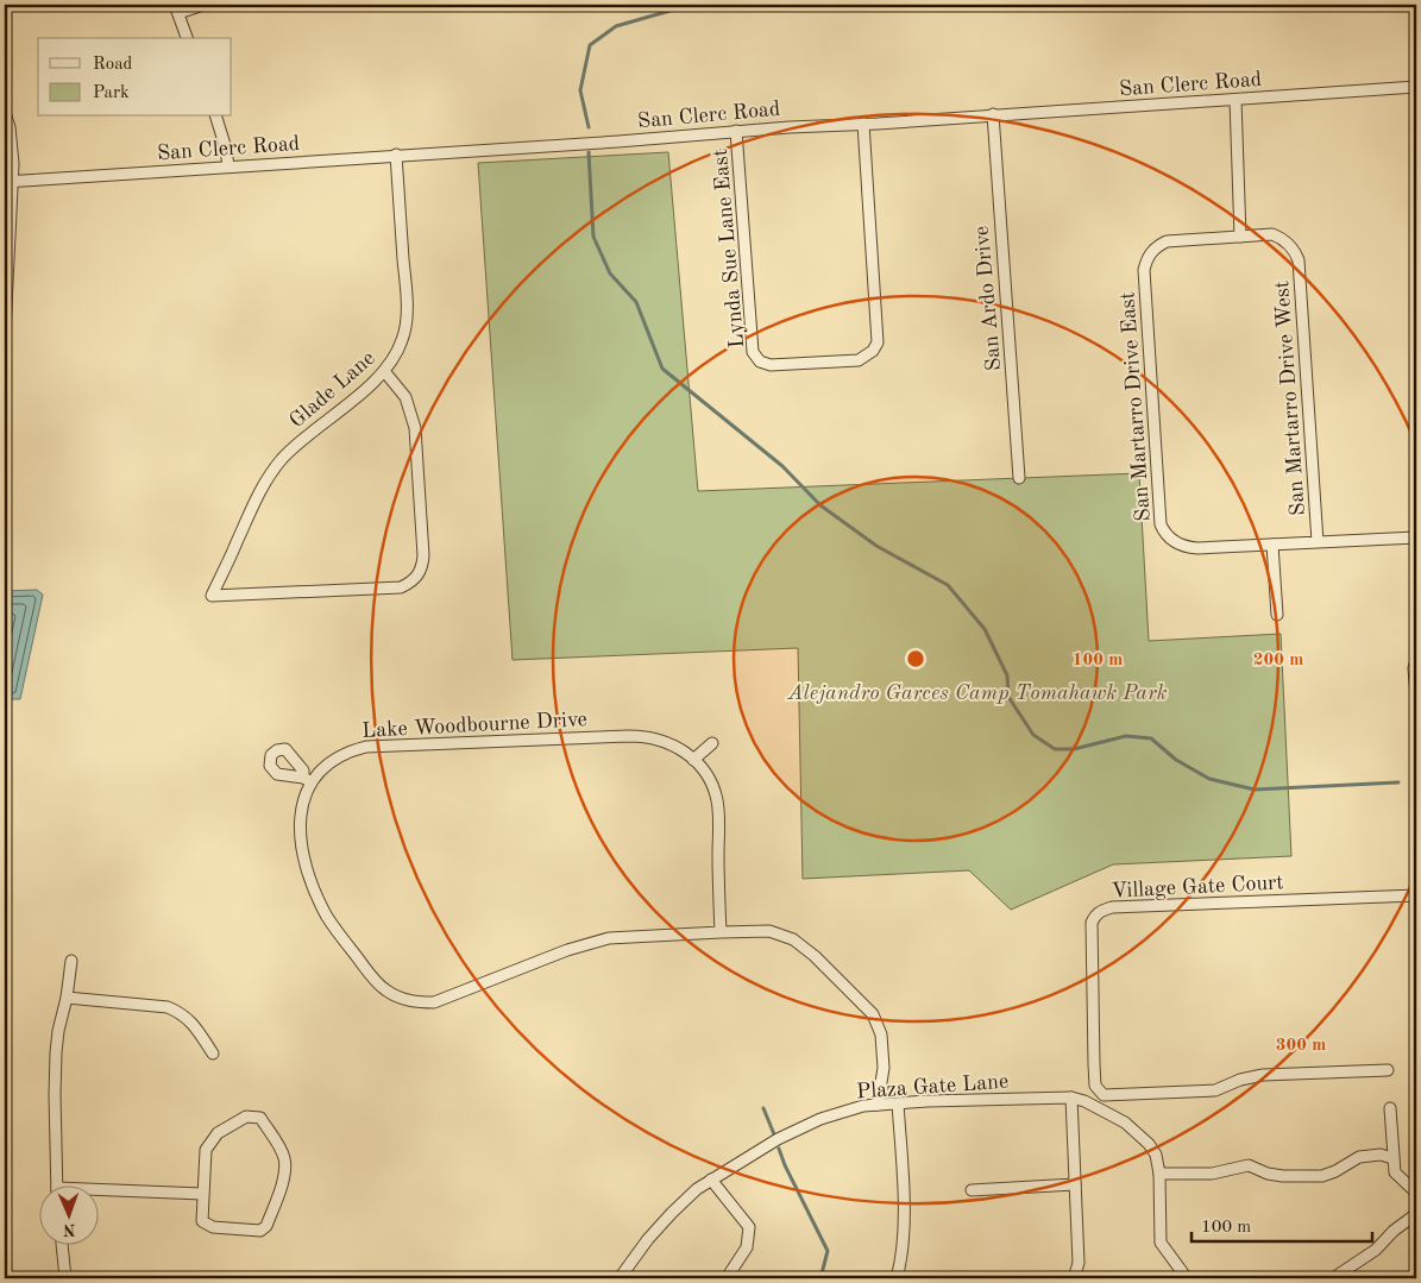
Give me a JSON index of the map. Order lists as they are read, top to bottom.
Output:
{
  "streets": {
    "street": [
      "San Clerc Road",
      "Lynda Sue Lane East",
      "San Ardo Drive",
      "Glade Lane",
      "San Martarro Drive West",
      "San Martarro Drive East",
      "Lake Woodbourne Drive",
      "Village Gate Court",
      "Plaza Gate Lane"
    ]
  },
  "crossings": [
    ["San Clerc Road", "Lynda Sue Lane East"],
    ["San Clerc Road", "San Ardo Drive"],
    ["San Clerc Road", "Glade Lane"],
    ["San Martarro Drive West", "San Martarro Drive East"],
    ["Lake Woodbourne Drive", "Plaza Gate Lane"]
  ],
  "parks": ["Alejandro Garces Camp Tomahawk Park"],
  "legend": ["Road", "Park"],
  "scale_bar": "100 m",
  "north": "bottom",
  "rings": ["100 m", "200 m", "300 m"]
}
